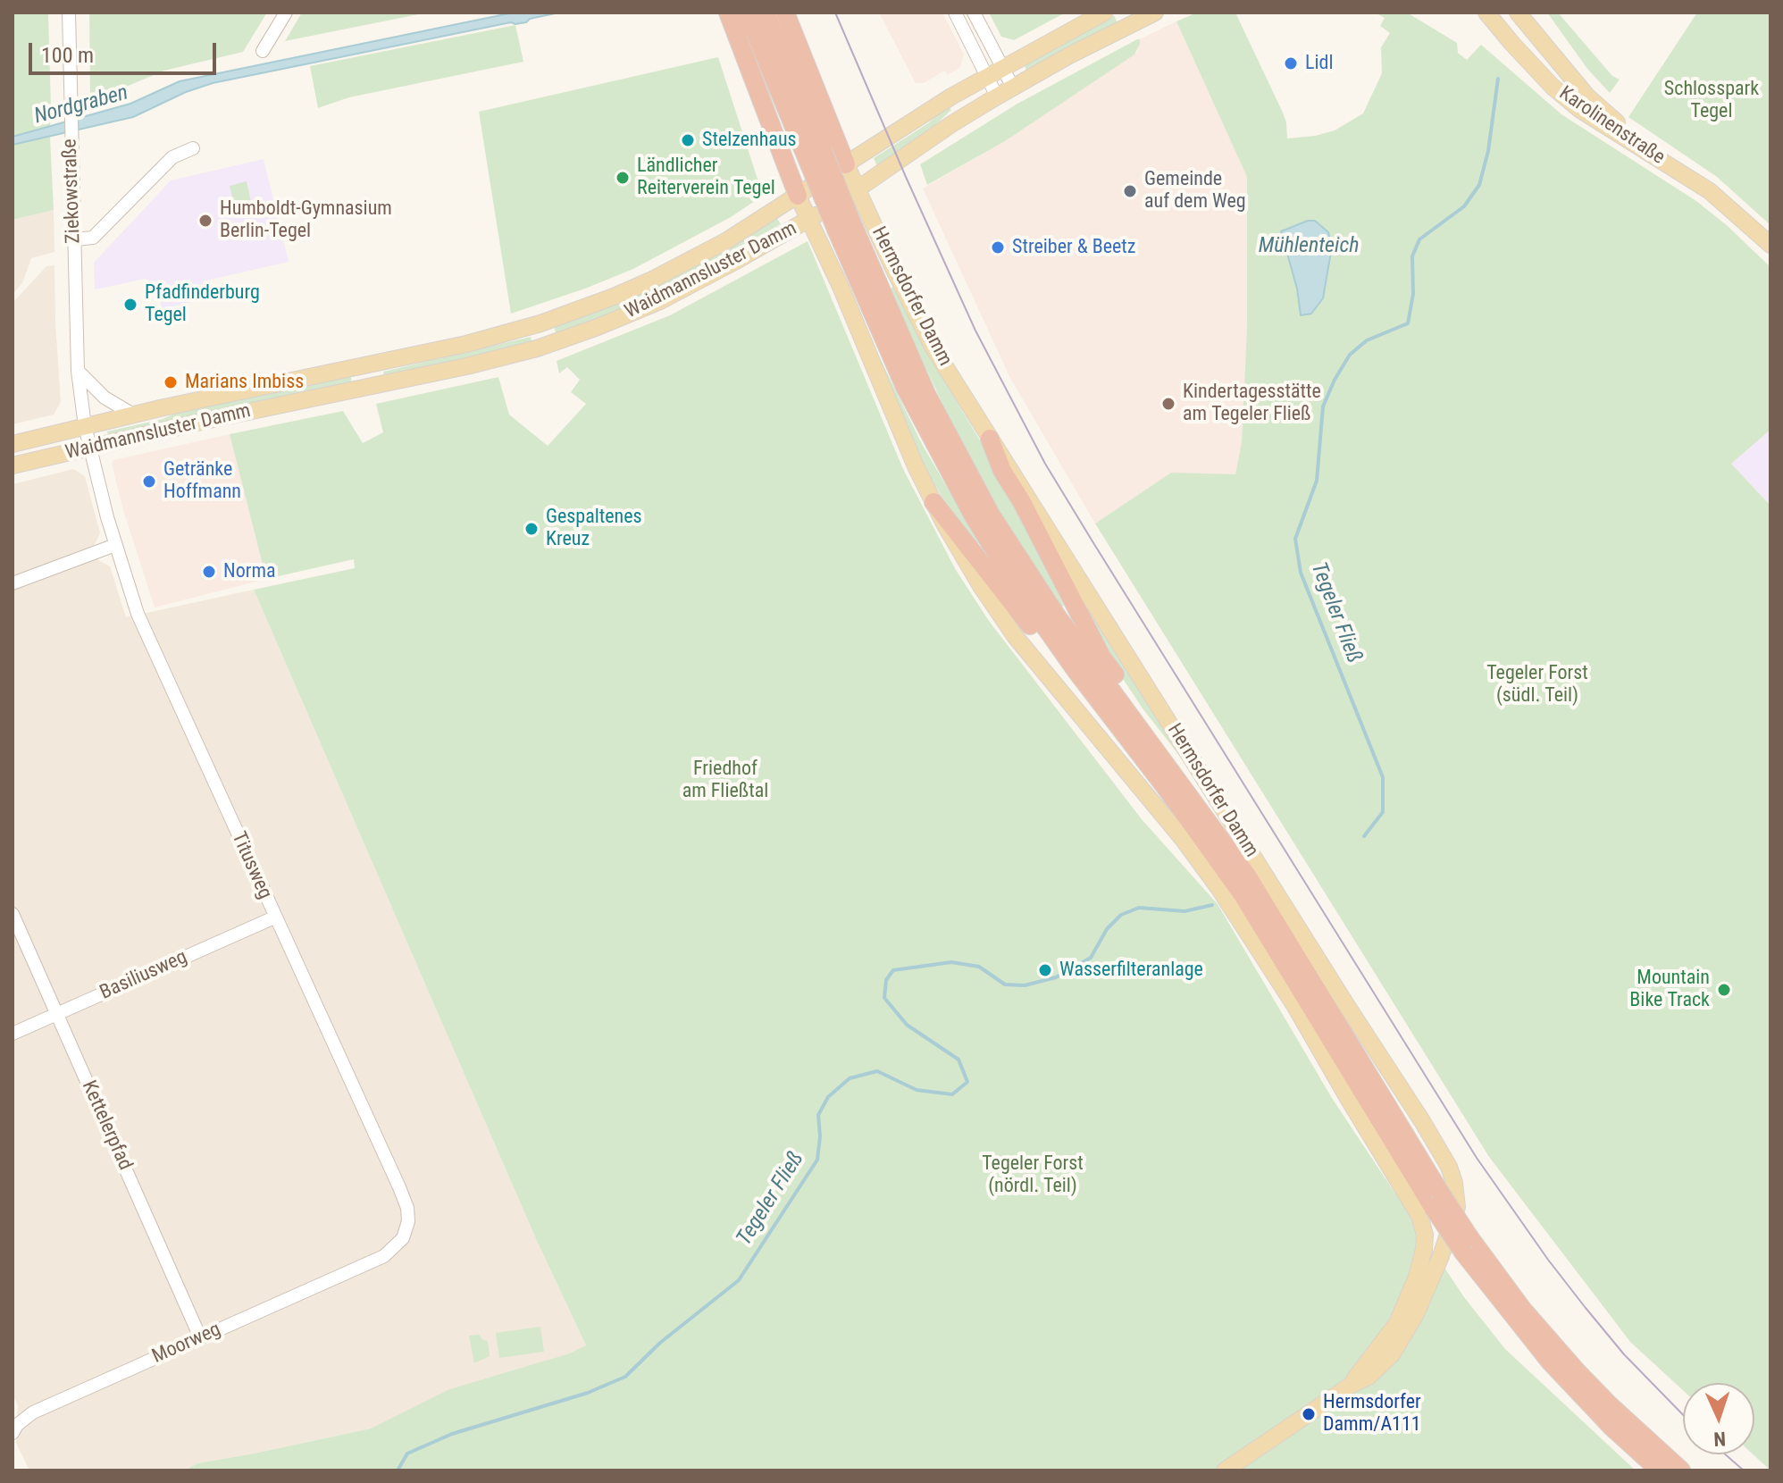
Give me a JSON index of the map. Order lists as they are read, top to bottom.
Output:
{
  "streets": {
    "main road": ["Karolinenstraße", "Waidmannsluster Damm", "Hermsdorfer Damm"],
    "street": [
      "Ziekowstraße",
      "Titusweg",
      "Basiliusweg",
      "Kettelerpfad",
      "Moorweg"
    ]
  },
  "crossings": [
    ["Ziekowstraße", "Waidmannsluster Damm"],
    ["Ziekowstraße", "Titusweg"],
    ["Waidmannsluster Damm", "Hermsdorfer Damm"],
    ["Waidmannsluster Damm", "Titusweg"],
    ["Titusweg", "Basiliusweg"],
    ["Titusweg", "Moorweg"],
    ["Basiliusweg", "Kettelerpfad"],
    ["Kettelerpfad", "Moorweg"]
  ],
  "water": ["Nordgraben", "Mühlenteich", "Tegeler Fließ"],
  "parks": [
    "Schlosspark Tegel",
    "Tegeler Forst (südl. Teil)",
    "Friedhof am Fließtal",
    "Tegeler Forst (nördl. Teil)"
  ],
  "places": [
    "Lidl",
    "Stelzenhaus",
    "Ländlicher Reiterverein Tegel",
    "Gemeinde auf dem Weg",
    "Humboldt-Gymnasium Berlin-Tegel",
    "Streiber & Beetz",
    "Pfadfinderburg Tegel",
    "Marians Imbiss",
    "Kindertagesstätte am Tegeler Fließ",
    "Getränke Hoffmann",
    "Gespaltenes Kreuz",
    "Norma",
    "Wasserfilteranlage",
    "Mountain Bike Track",
    "Hermsdorfer Damm/A111"
  ],
  "scale_bar": "100 m",
  "north": "bottom"
}
